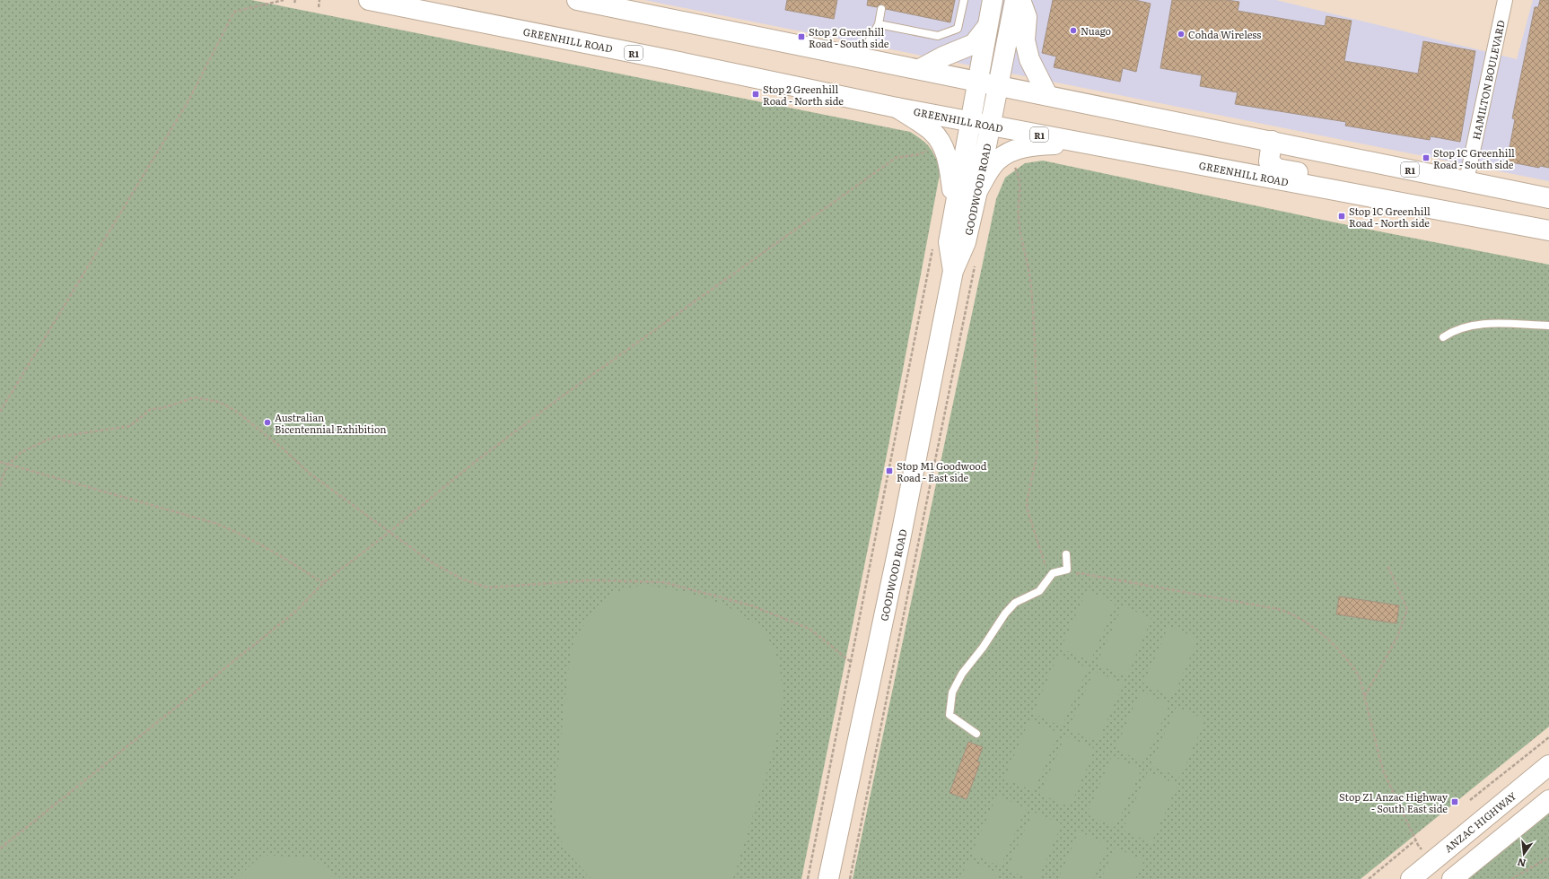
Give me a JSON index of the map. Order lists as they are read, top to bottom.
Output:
{
  "streets": {
    "main road": [
      "GREENHILL ROAD",
      "R1",
      "GOODWOOD ROAD",
      "ANZAC HIGHWAY"
    ],
    "street": ["HAMILTON BOULEVARD"]
  },
  "crossings": [
    ["GREENHILL ROAD", "GOODWOOD ROAD"],
    ["R1", "HAMILTON BOULEVARD"],
    ["R1", "GOODWOOD ROAD"]
  ],
  "places": {
    "other": ["Nuago", "Cohda Wireless", "Australian Bicentennial Exhibition"],
    "transit": [
      "Stop 2 Greenhill Road - South side",
      "Stop 2 Greenhill Road - North side",
      "Stop 1C Greenhill Road - South side",
      "Stop 1C Greenhill Road - North side",
      "Stop M1 Goodwood Road - East side",
      "Stop Z1 Anzac Highway - South East side"
    ]
  },
  "north": "bottom"
}
